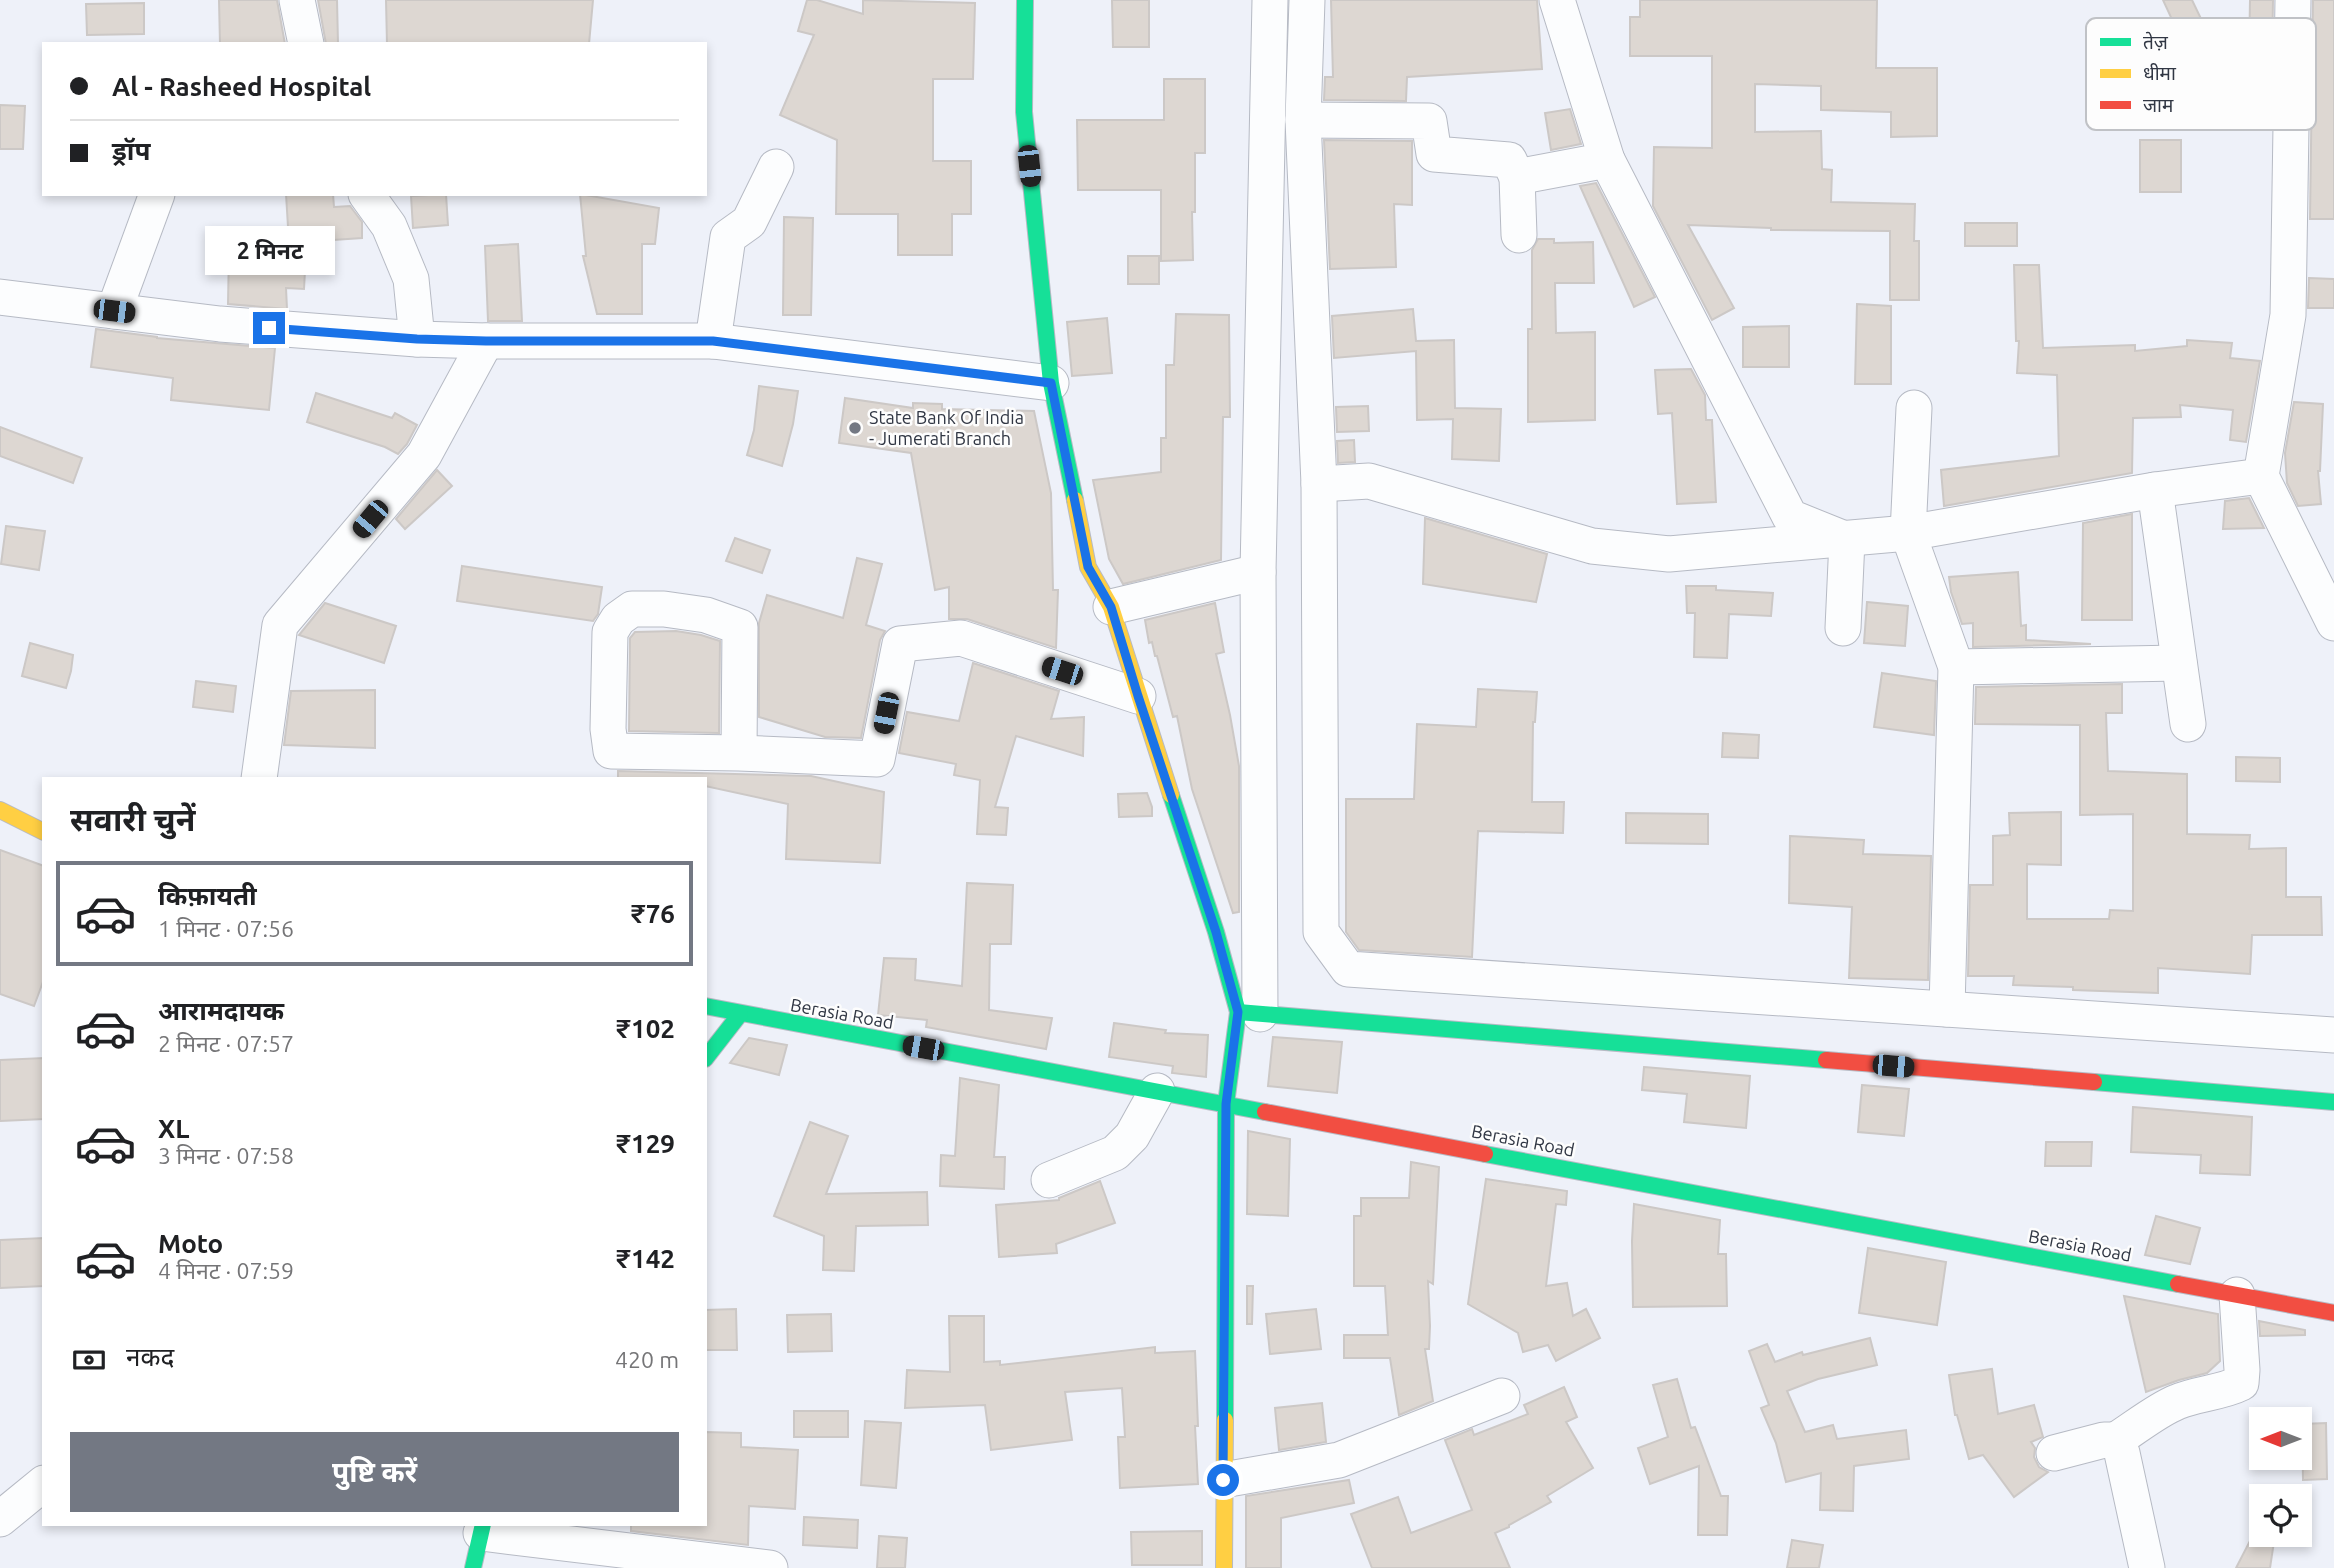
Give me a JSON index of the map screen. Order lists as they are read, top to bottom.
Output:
{
  "streets": {
    "street": ["Berasia Road"]
  },
  "places": ["State Bank Of India - Jumerati Branch"],
  "legend": ["तेज़", "धीमा", "जाम"],
  "north": "left",
  "page": {
    "banner": ["Al - Rasheed Hospital", "ड्रॉप"],
    "bubble": "2 मिनट",
    "heading": "सवारी चुनें",
    "list": [
      {
        "name": "किफ़ायती",
        "note": "1 मिनट · 07:56",
        "value": "₹76"
      },
      {
        "name": "आरामदायक",
        "note": "2 मिनट · 07:57",
        "value": "₹102"
      },
      {
        "name": "XL",
        "note": "3 मिनट · 07:58",
        "value": "₹129"
      },
      {
        "name": "Moto",
        "note": "4 मिनट · 07:59",
        "value": "₹142"
      }
    ],
    "pay": ["नकद", "420 m"],
    "buttons": "पुष्टि करें"
  }
}
